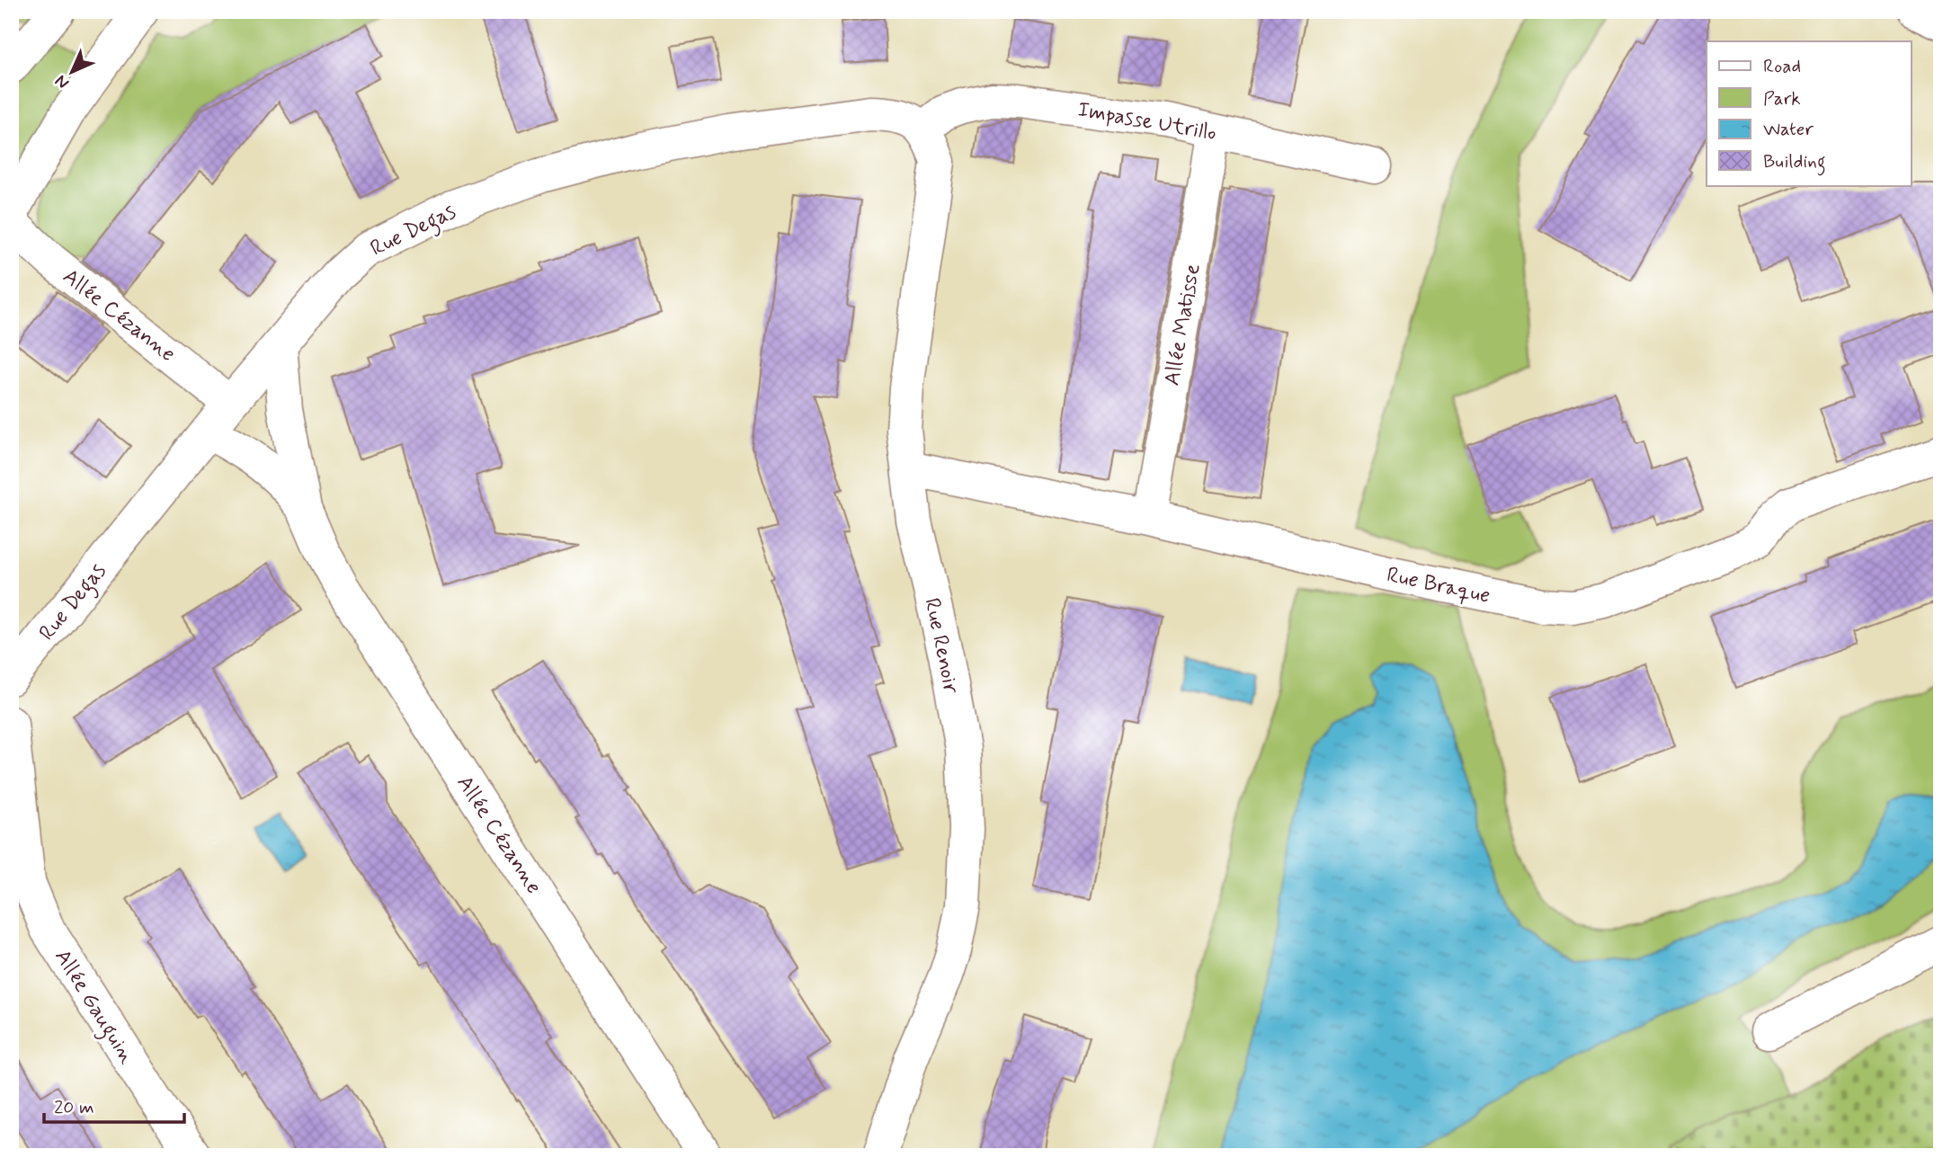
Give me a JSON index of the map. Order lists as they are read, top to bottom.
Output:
{
  "streets": {
    "street": [
      "Impasse Utrillo",
      "Rue Degas",
      "Allée Cézanne",
      "Allée Matisse",
      "Rue Braque",
      "Rue Renoir",
      "Allée Gauguin"
    ]
  },
  "crossings": [
    ["Impasse Utrillo", "Rue Degas"],
    ["Impasse Utrillo", "Allée Matisse"],
    ["Impasse Utrillo", "Rue Renoir"],
    ["Rue Degas", "Allée Cézanne"],
    ["Rue Degas", "Rue Renoir"],
    ["Allée Matisse", "Rue Braque"],
    ["Rue Braque", "Rue Renoir"]
  ],
  "legend": [
    "Road",
    "Park",
    "Water",
    "Building"
  ],
  "scale_bar": "20 m",
  "north": "bottom left"
}
